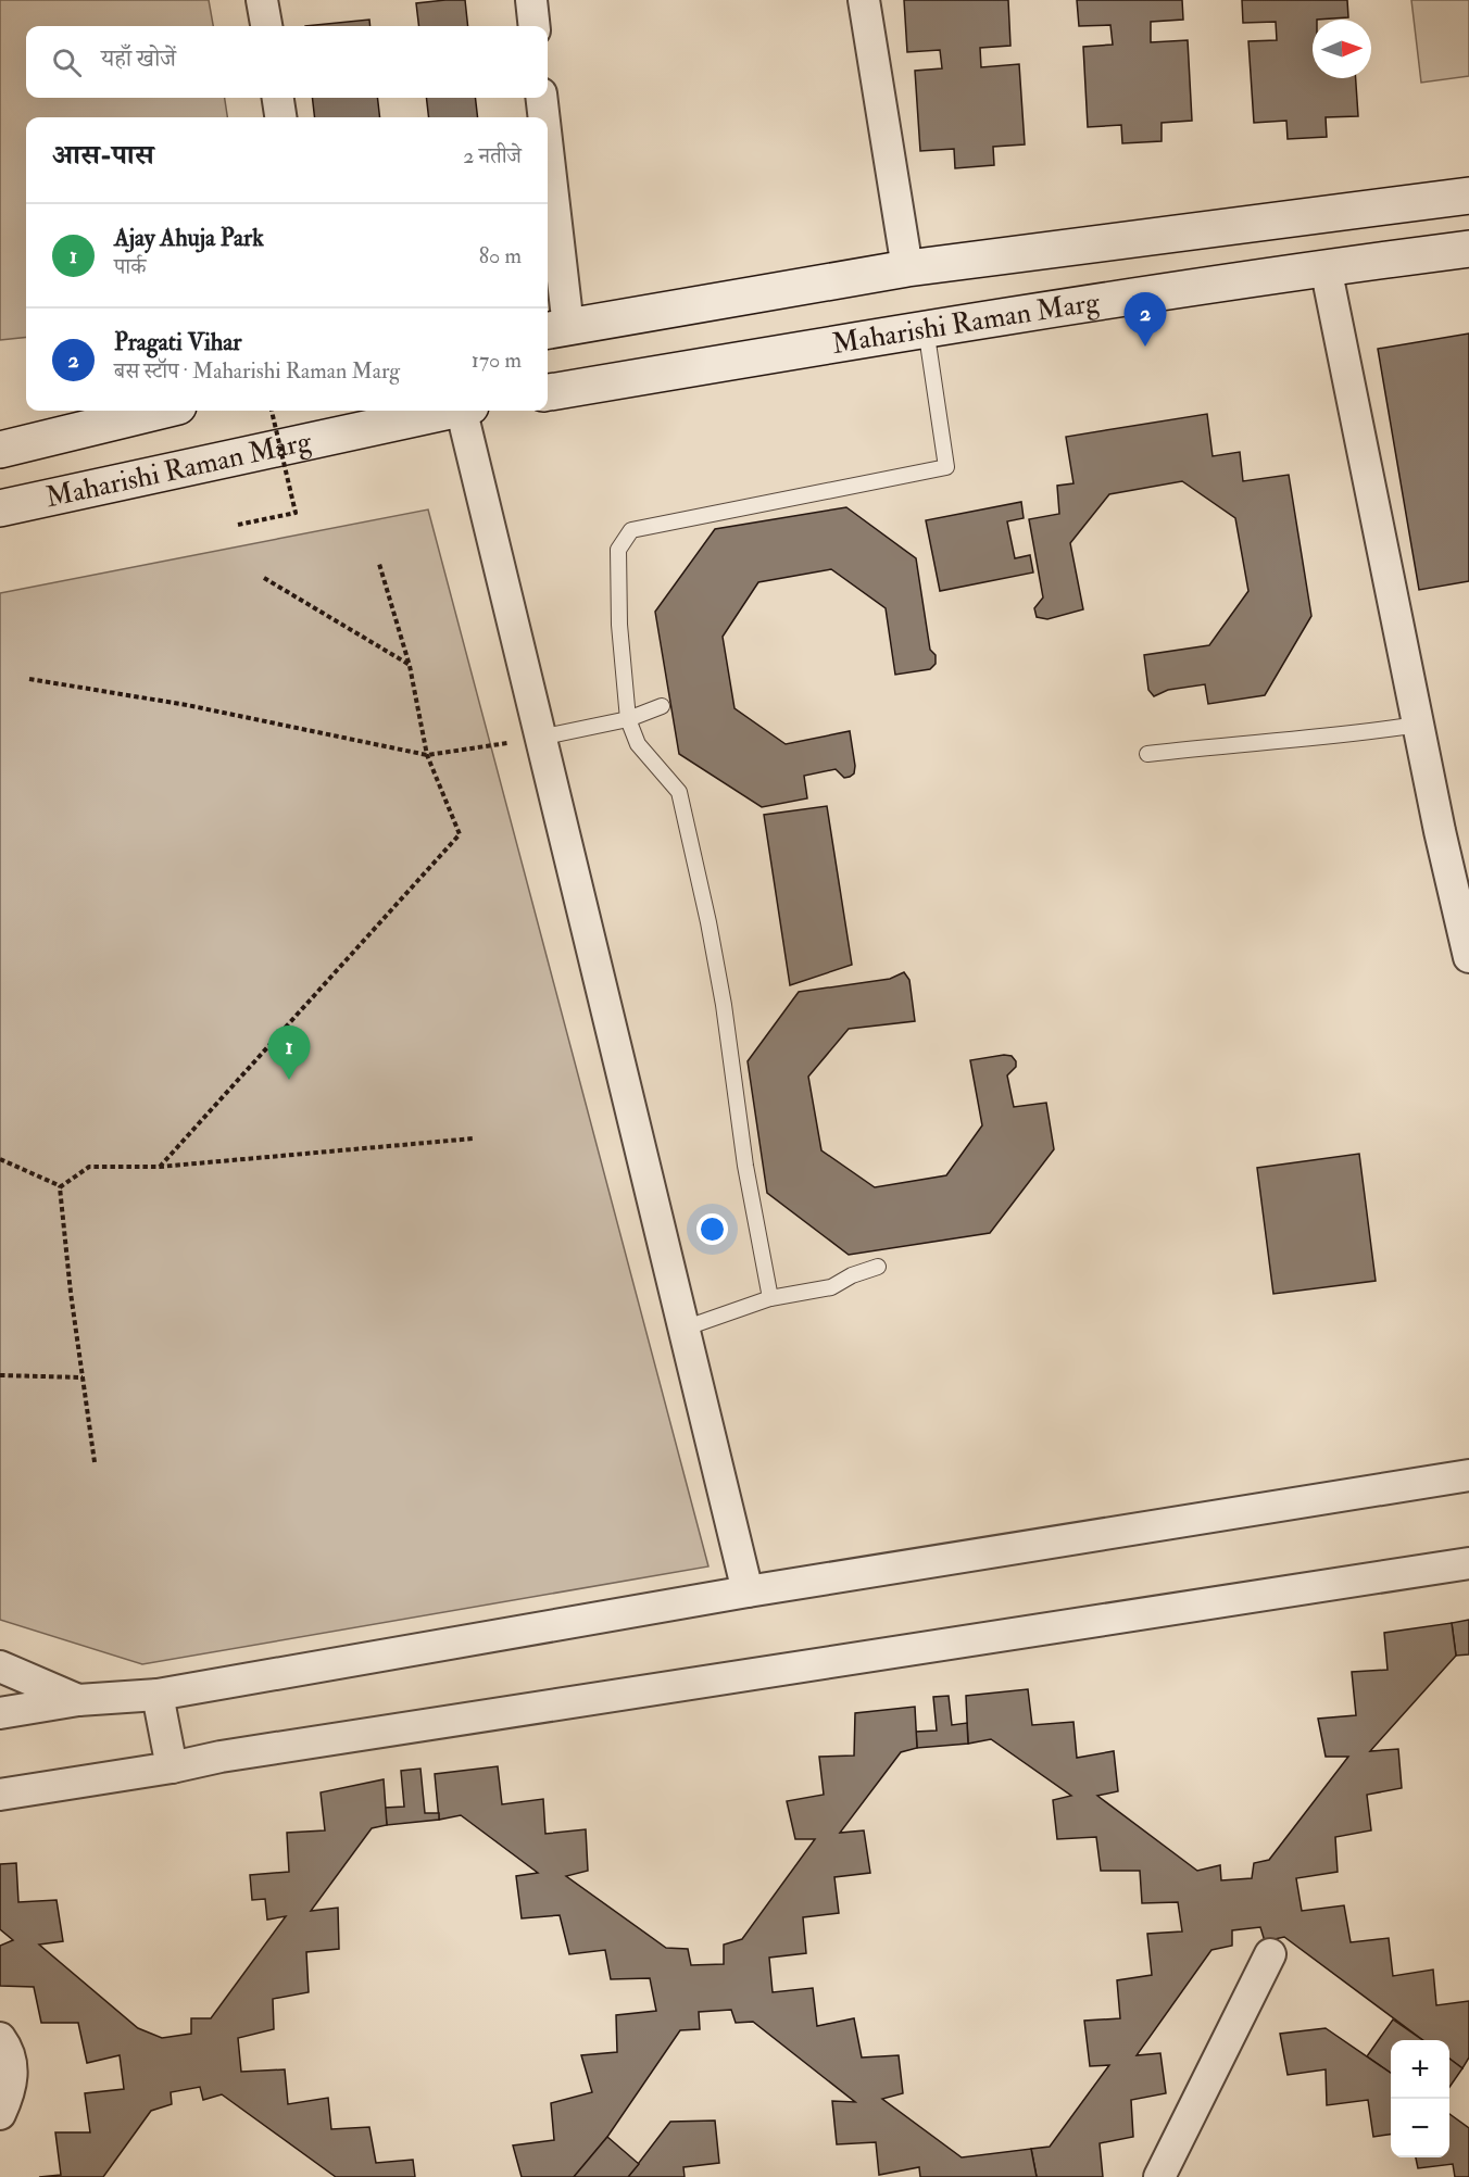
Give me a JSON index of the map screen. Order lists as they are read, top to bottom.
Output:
{
  "streets": {
    "main road": ["Maharishi Raman Marg"]
  },
  "north": "right",
  "page": {
    "search": "यहाँ खोजें",
    "heading": ["आस-पास", "2 नतीजे"],
    "list": [
      {
        "mark": "1",
        "name": "Ajay Ahuja Park",
        "note": "पार्क",
        "value": "80 m"
      },
      {
        "mark": "2",
        "name": "Pragati Vihar",
        "note": "बस स्टॉप · Maharishi Raman Marg",
        "value": "170 m"
      }
    ],
    "pins": ["2", "1"],
    "map_buttons": ["+", "−"]
  }
}
